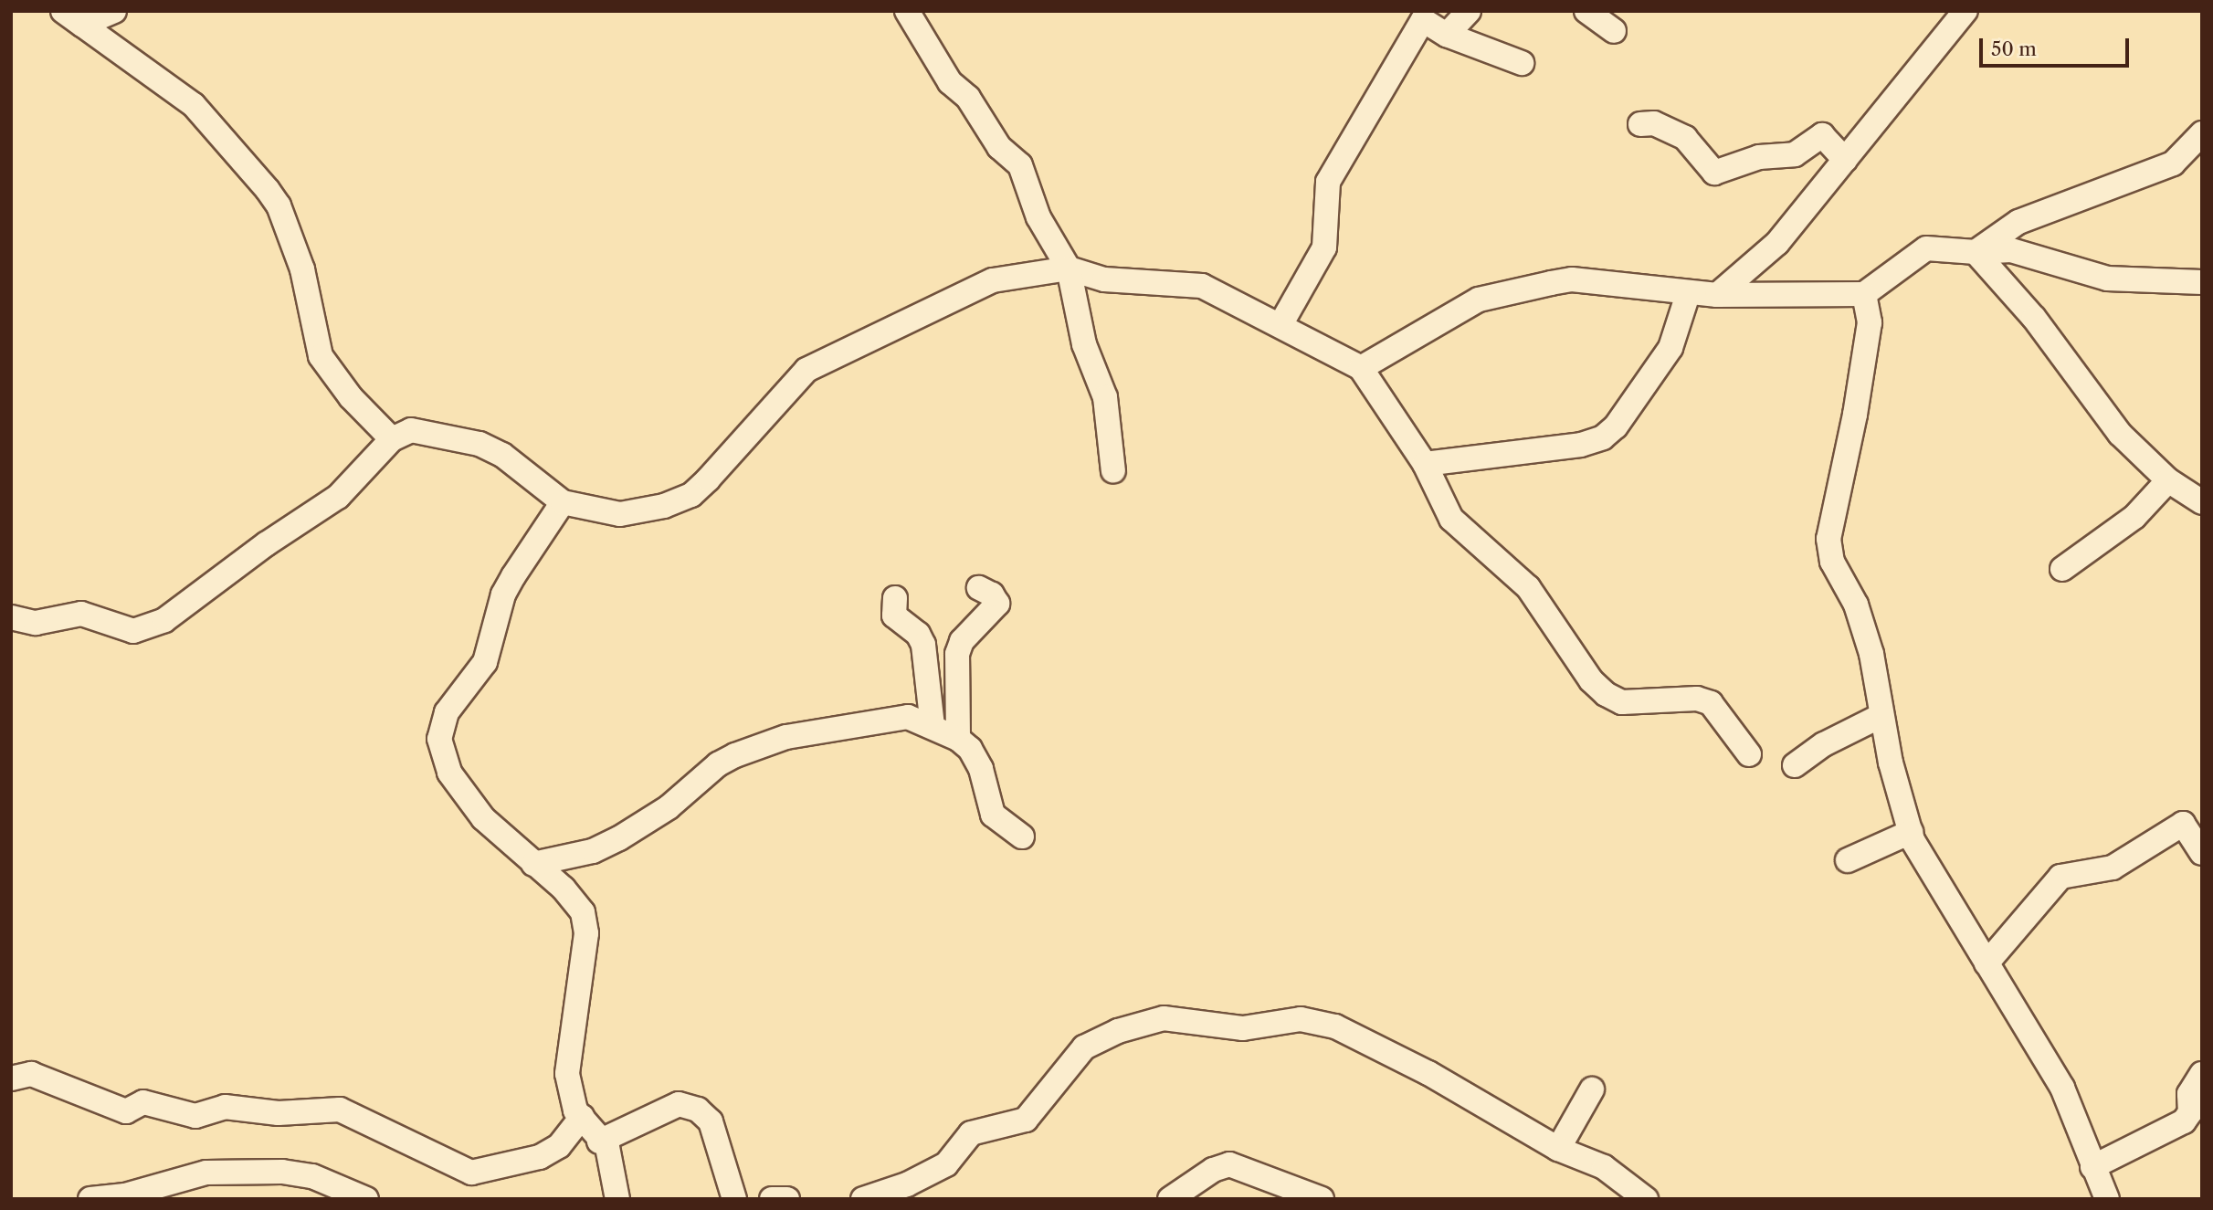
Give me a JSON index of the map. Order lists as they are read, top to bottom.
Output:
{
  "scale_bar": "50 m"
}
